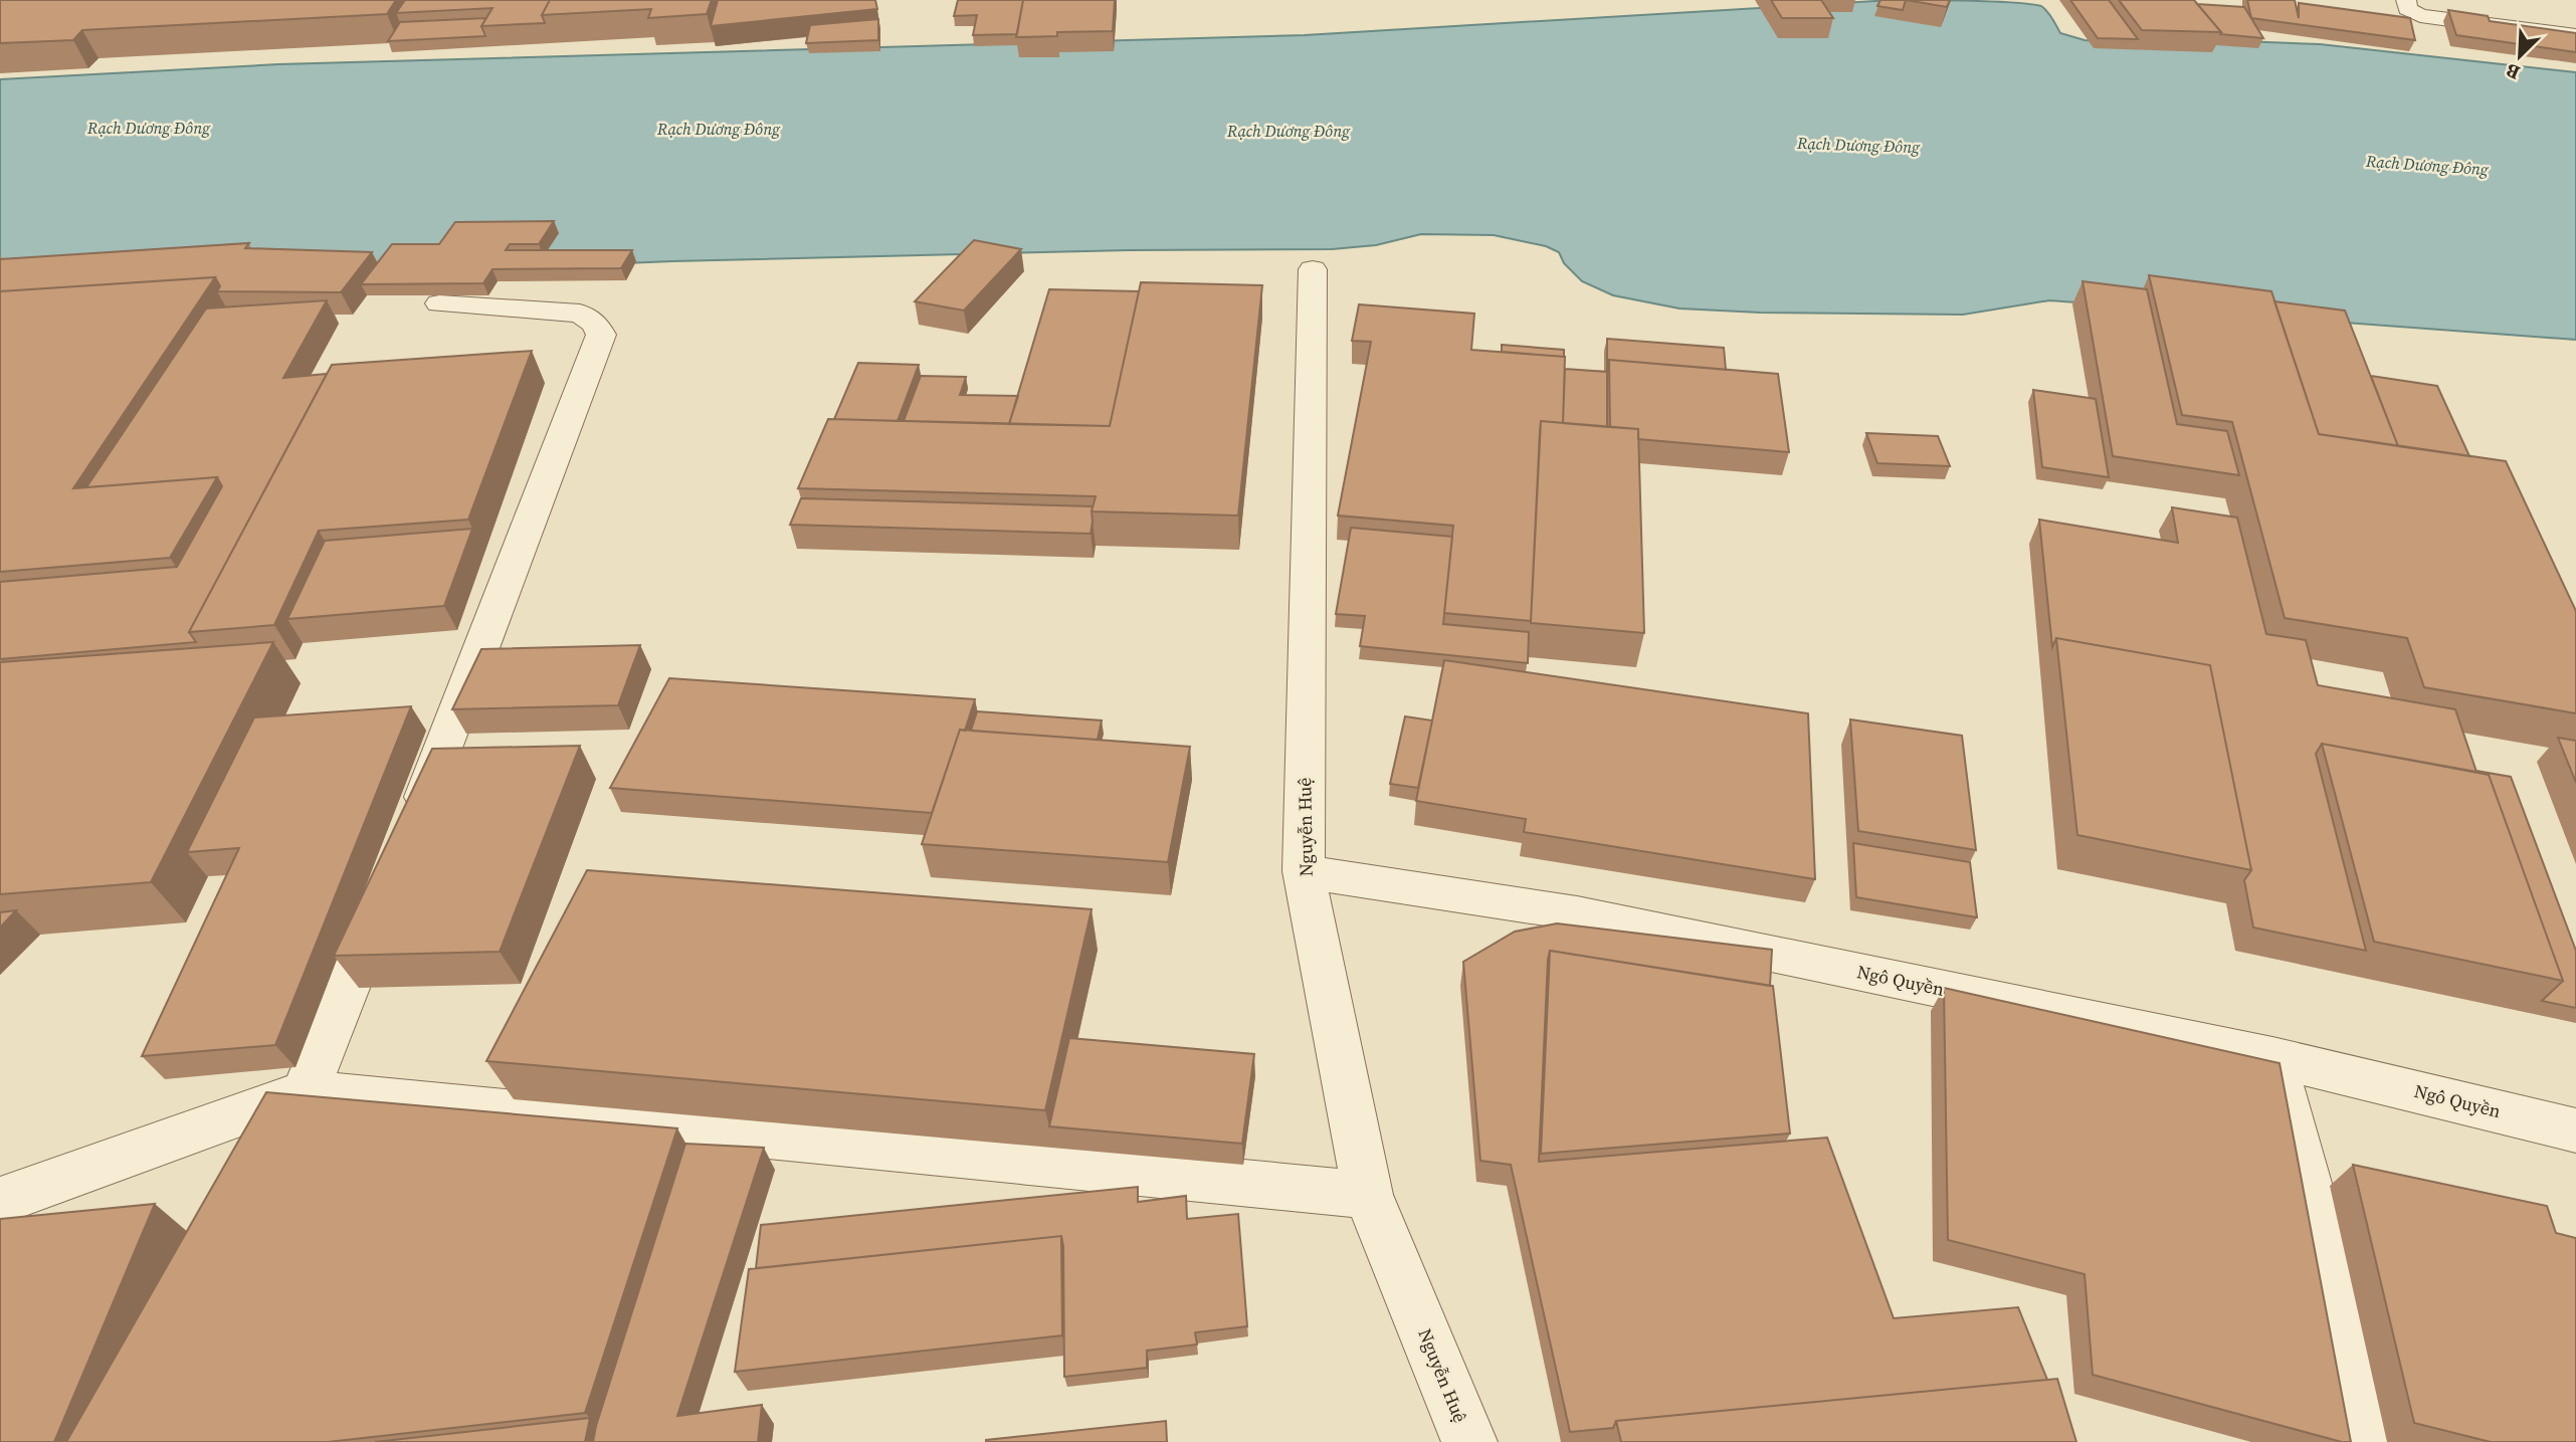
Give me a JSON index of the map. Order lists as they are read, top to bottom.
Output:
{
  "streets": {
    "street": ["Nguyễn Huệ", "Ngô Quyền"]
  },
  "crossings": [
    ["Nguyễn Huệ", "Ngô Quyền"]
  ],
  "water": ["Rạch Dương Đông"],
  "north": "bottom left"
}
